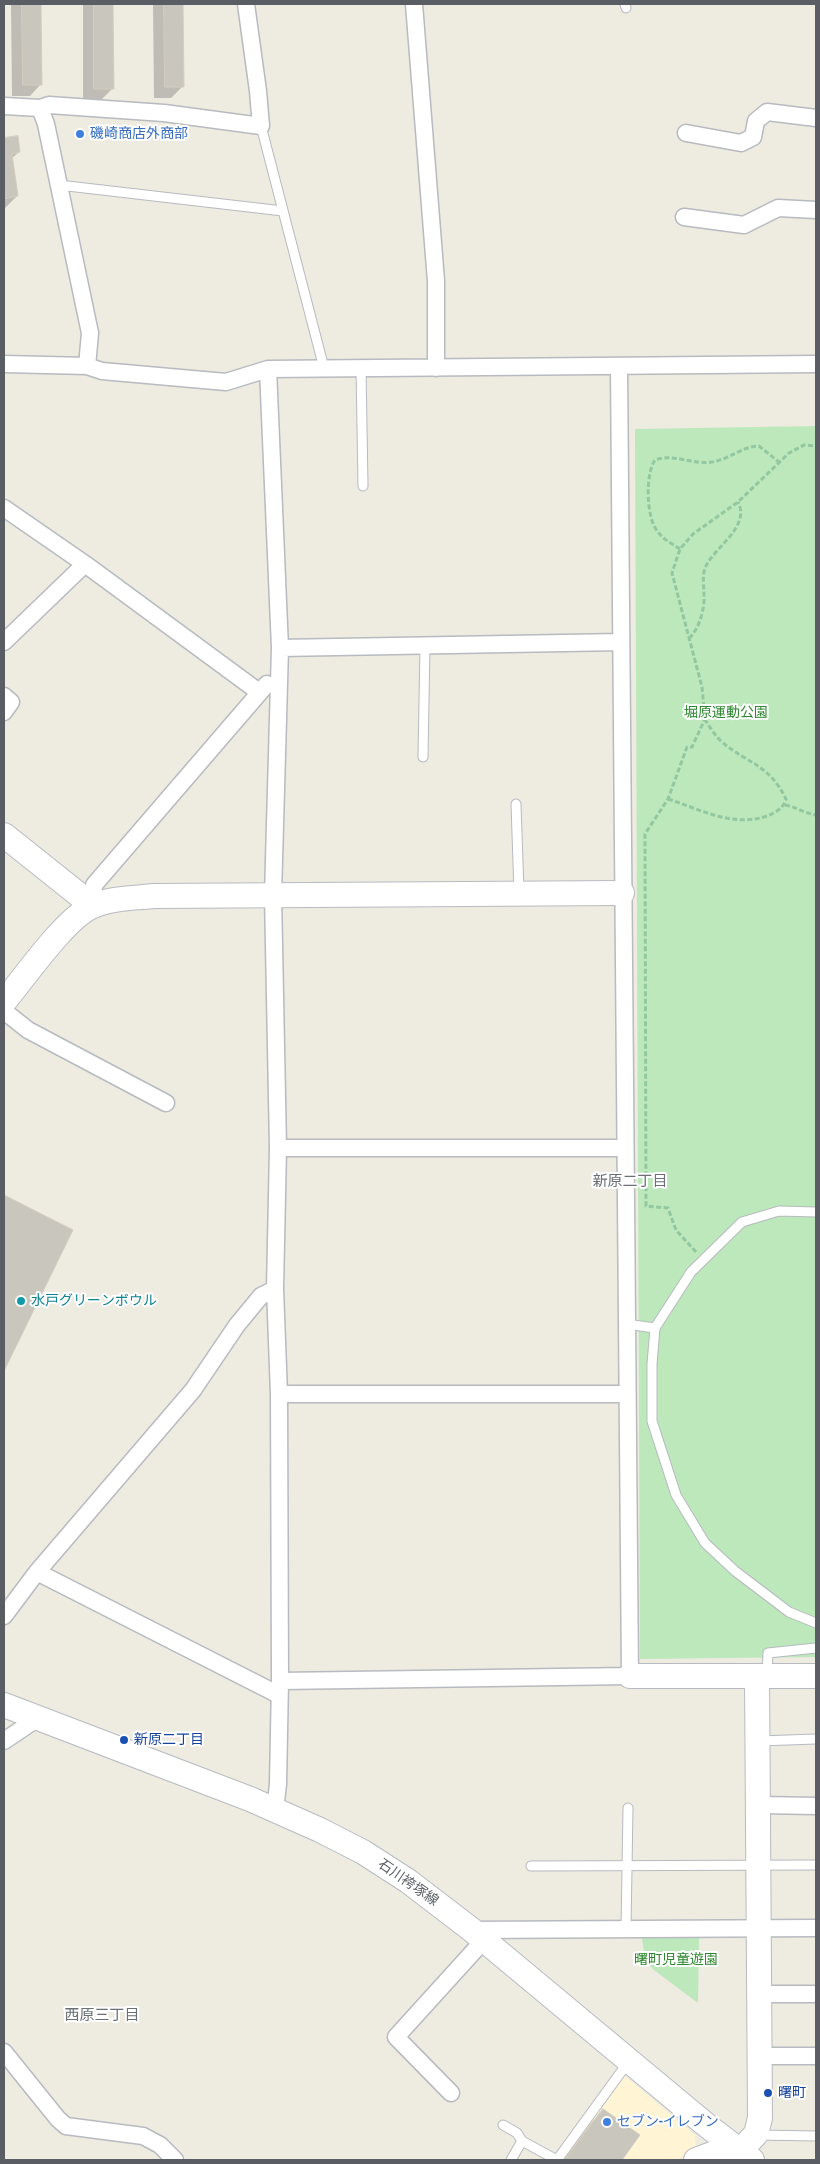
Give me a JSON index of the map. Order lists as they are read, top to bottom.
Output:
{
  "streets": {
    "street": ["石川袴塚線"]
  },
  "districts": ["新原二丁目", "西原三丁目"],
  "parks": ["堀原運動公園", "曙町児童遊園"],
  "places": [
    "磯崎商店外商部",
    "水戸グリーンボウル",
    "新原二丁目",
    "曙町",
    "セブン-イレブン"
  ]
}
